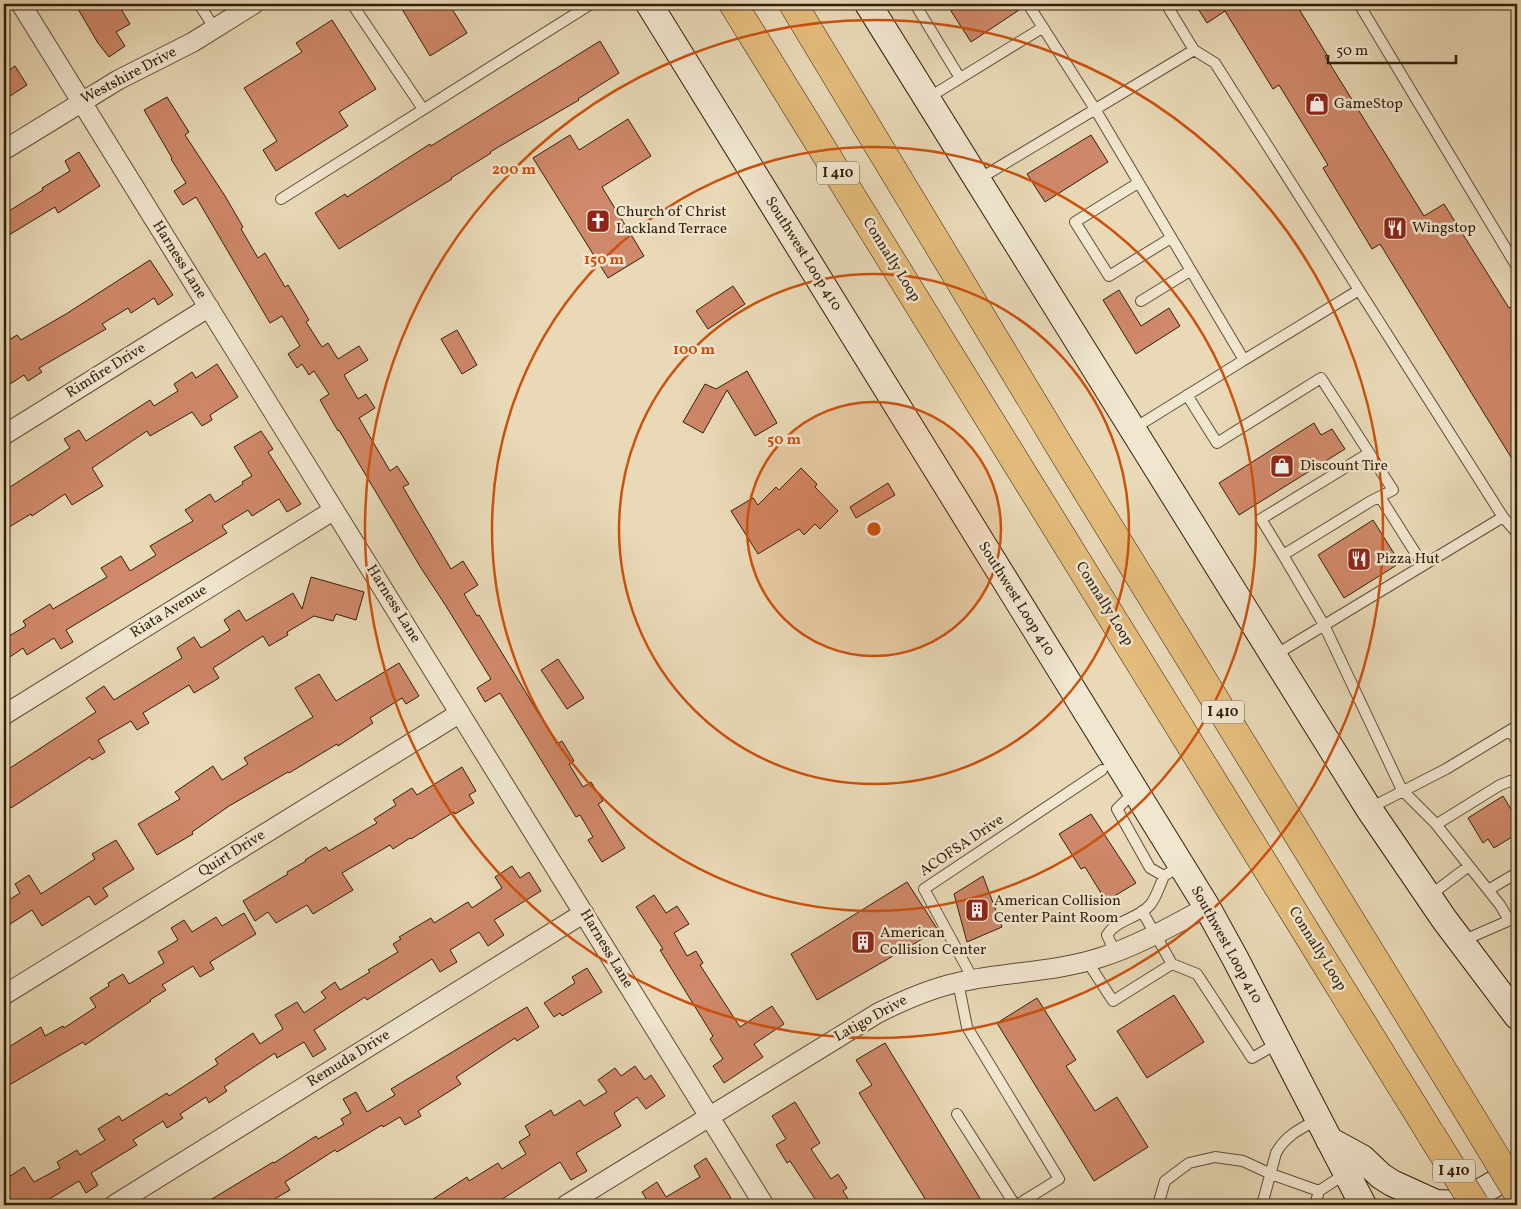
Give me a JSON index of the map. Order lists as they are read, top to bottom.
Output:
{
  "streets": {
    "highway": ["I 410", "Connally Loop"],
    "main road": ["Southwest Loop 410"],
    "street": [
      "Westshire Drive",
      "Harness Lane",
      "Rimfire Drive",
      "Riata Avenue",
      "Quirt Drive",
      "Latigo Drive",
      "Remuda Drive"
    ],
    "lane": ["ACOFSA Drive"]
  },
  "crossings": [
    ["Westshire Drive", "Harness Lane"],
    ["Southwest Loop 410", "Latigo Drive"],
    ["Harness Lane", "Rimfire Drive"],
    ["Harness Lane", "Riata Avenue"],
    ["Harness Lane", "Quirt Drive"],
    ["Harness Lane", "Latigo Drive"],
    ["Harness Lane", "Remuda Drive"],
    ["ACOFSA Drive", "Latigo Drive"]
  ],
  "places": {
    "shop": ["GameStop", "Discount Tire"],
    "church": ["Church of Christ Lackland Terrace"],
    "restaurant": ["Wingstop", "Pizza Hut"],
    "building": ["American Collision Center Paint Room", "American Collision Center"]
  },
  "scale_bar": "50 m",
  "rings": [
    "200 m",
    "150 m",
    "100 m",
    "50 m"
  ]
}
